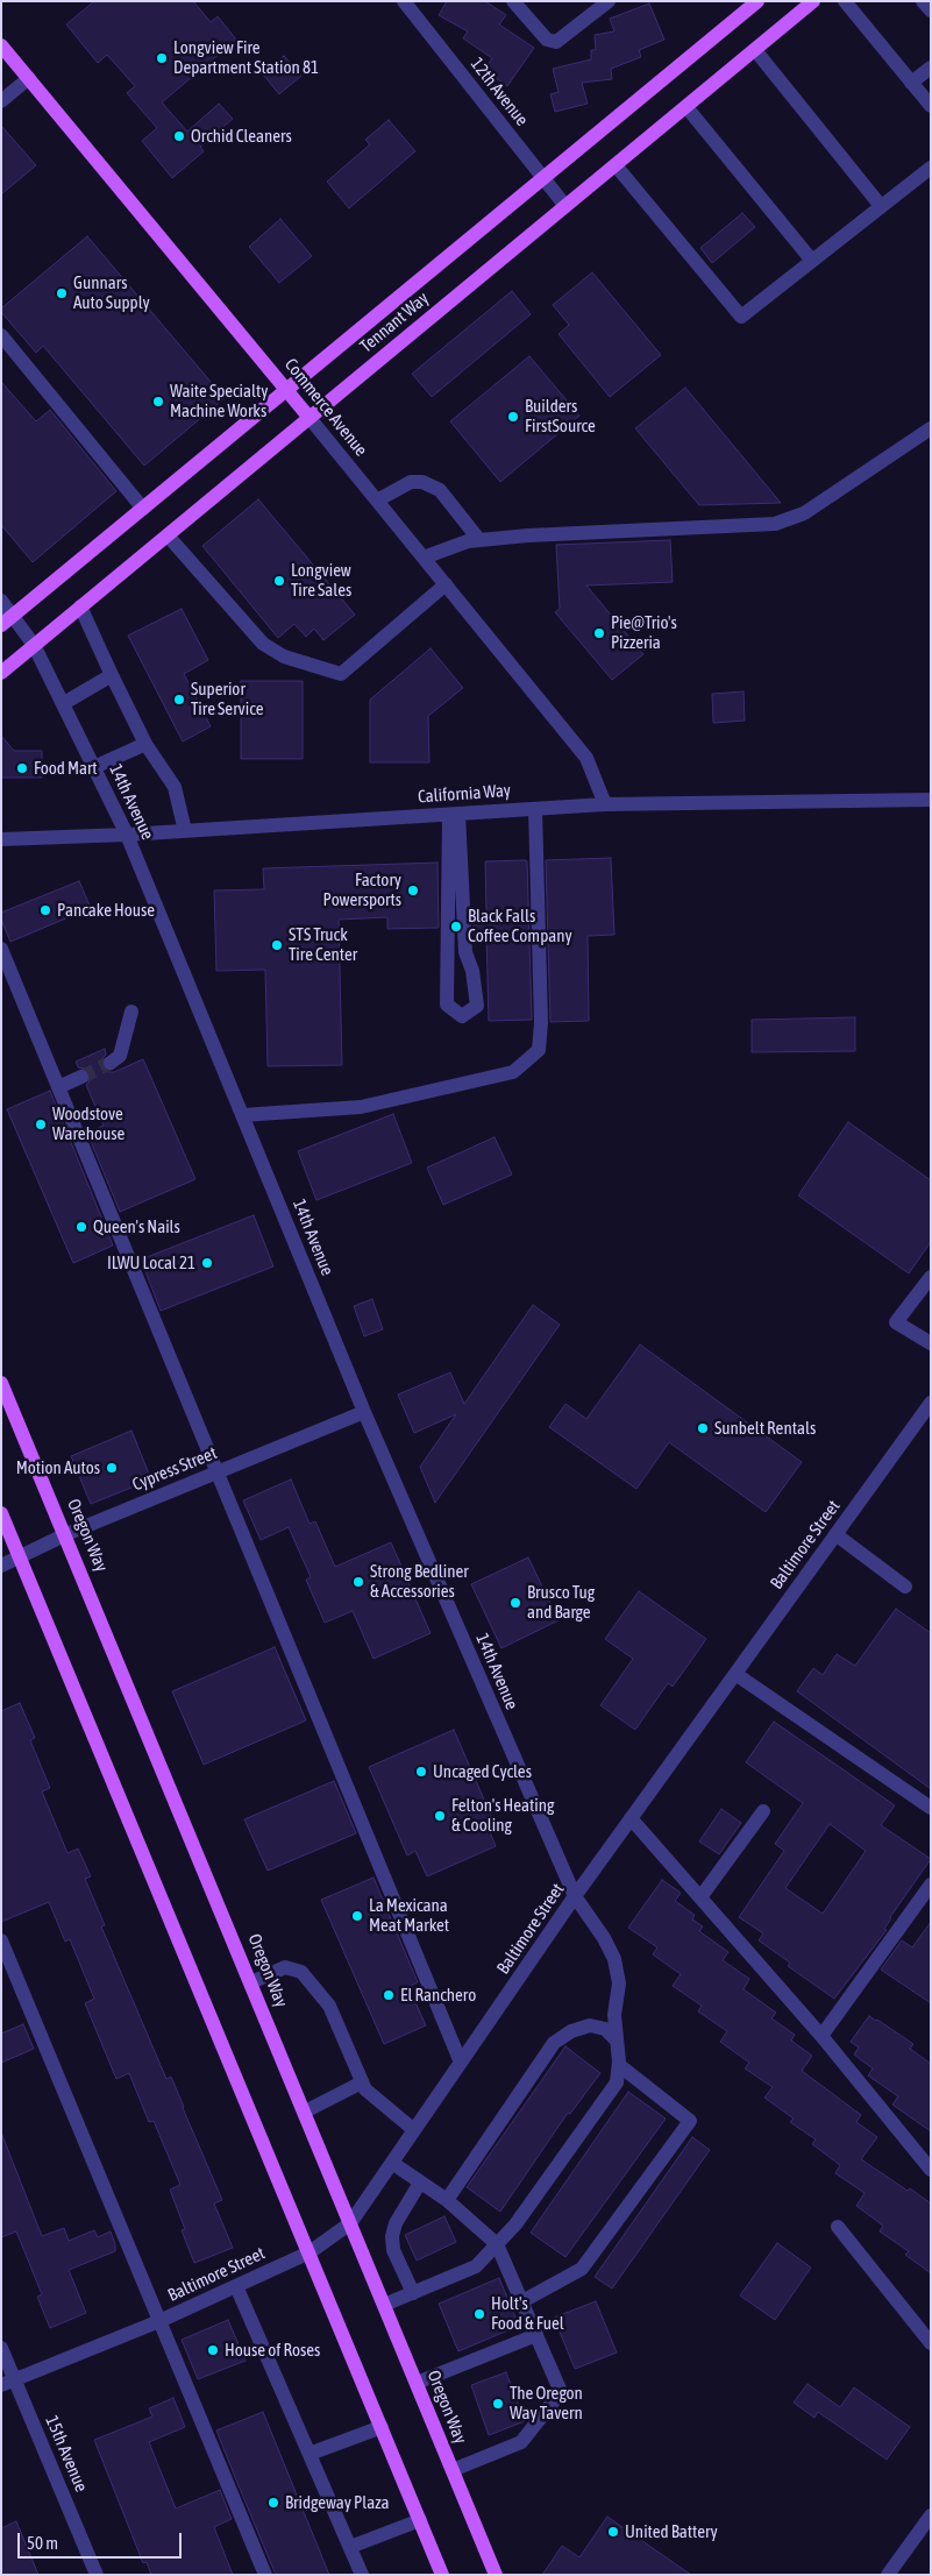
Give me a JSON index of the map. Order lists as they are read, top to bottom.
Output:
{
  "streets": {
    "main road": ["Tennant Way", "Commerce Avenue", "Oregon Way"],
    "street": [
      "12th Avenue",
      "California Way",
      "14th Avenue",
      "Cypress Street",
      "Baltimore Street",
      "15th Avenue"
    ]
  },
  "crossings": [
    ["12th Avenue", "Tennant Way"],
    ["Tennant Way", "Commerce Avenue"],
    ["Tennant Way", "14th Avenue"],
    ["Commerce Avenue", "California Way"],
    ["California Way", "14th Avenue"],
    ["14th Avenue", "Cypress Street"],
    ["14th Avenue", "Baltimore Street"],
    ["Cypress Street", "Oregon Way"],
    ["Oregon Way", "Baltimore Street"],
    ["Baltimore Street", "15th Avenue"]
  ],
  "places": [
    "Longview Fire Department Station 81",
    "Orchid Cleaners",
    "Gunnars Auto Supply",
    "Waite Specialty Machine Works",
    "Builders FirstSource",
    "Longview Tire Sales",
    "Pie@Trio's Pizzeria",
    "Superior Tire Service",
    "Food Mart",
    "Factory Powersports",
    "Pancake House",
    "Black Falls Coffee Company",
    "STS Truck Tire Center",
    "Woodstove Warehouse",
    "Queen's Nails",
    "ILWU Local 21",
    "Sunbelt Rentals",
    "Motion Autos",
    "Strong Bedliner & Accessories",
    "Brusco Tug and Barge",
    "Uncaged Cycles",
    "Felton's Heating & Cooling",
    "La Mexicana Meat Market",
    "El Ranchero",
    "Holt's Food & Fuel",
    "House of Roses",
    "The Oregon Way Tavern",
    "Bridgeway Plaza",
    "United Battery"
  ],
  "scale_bar": "50 m"
}
